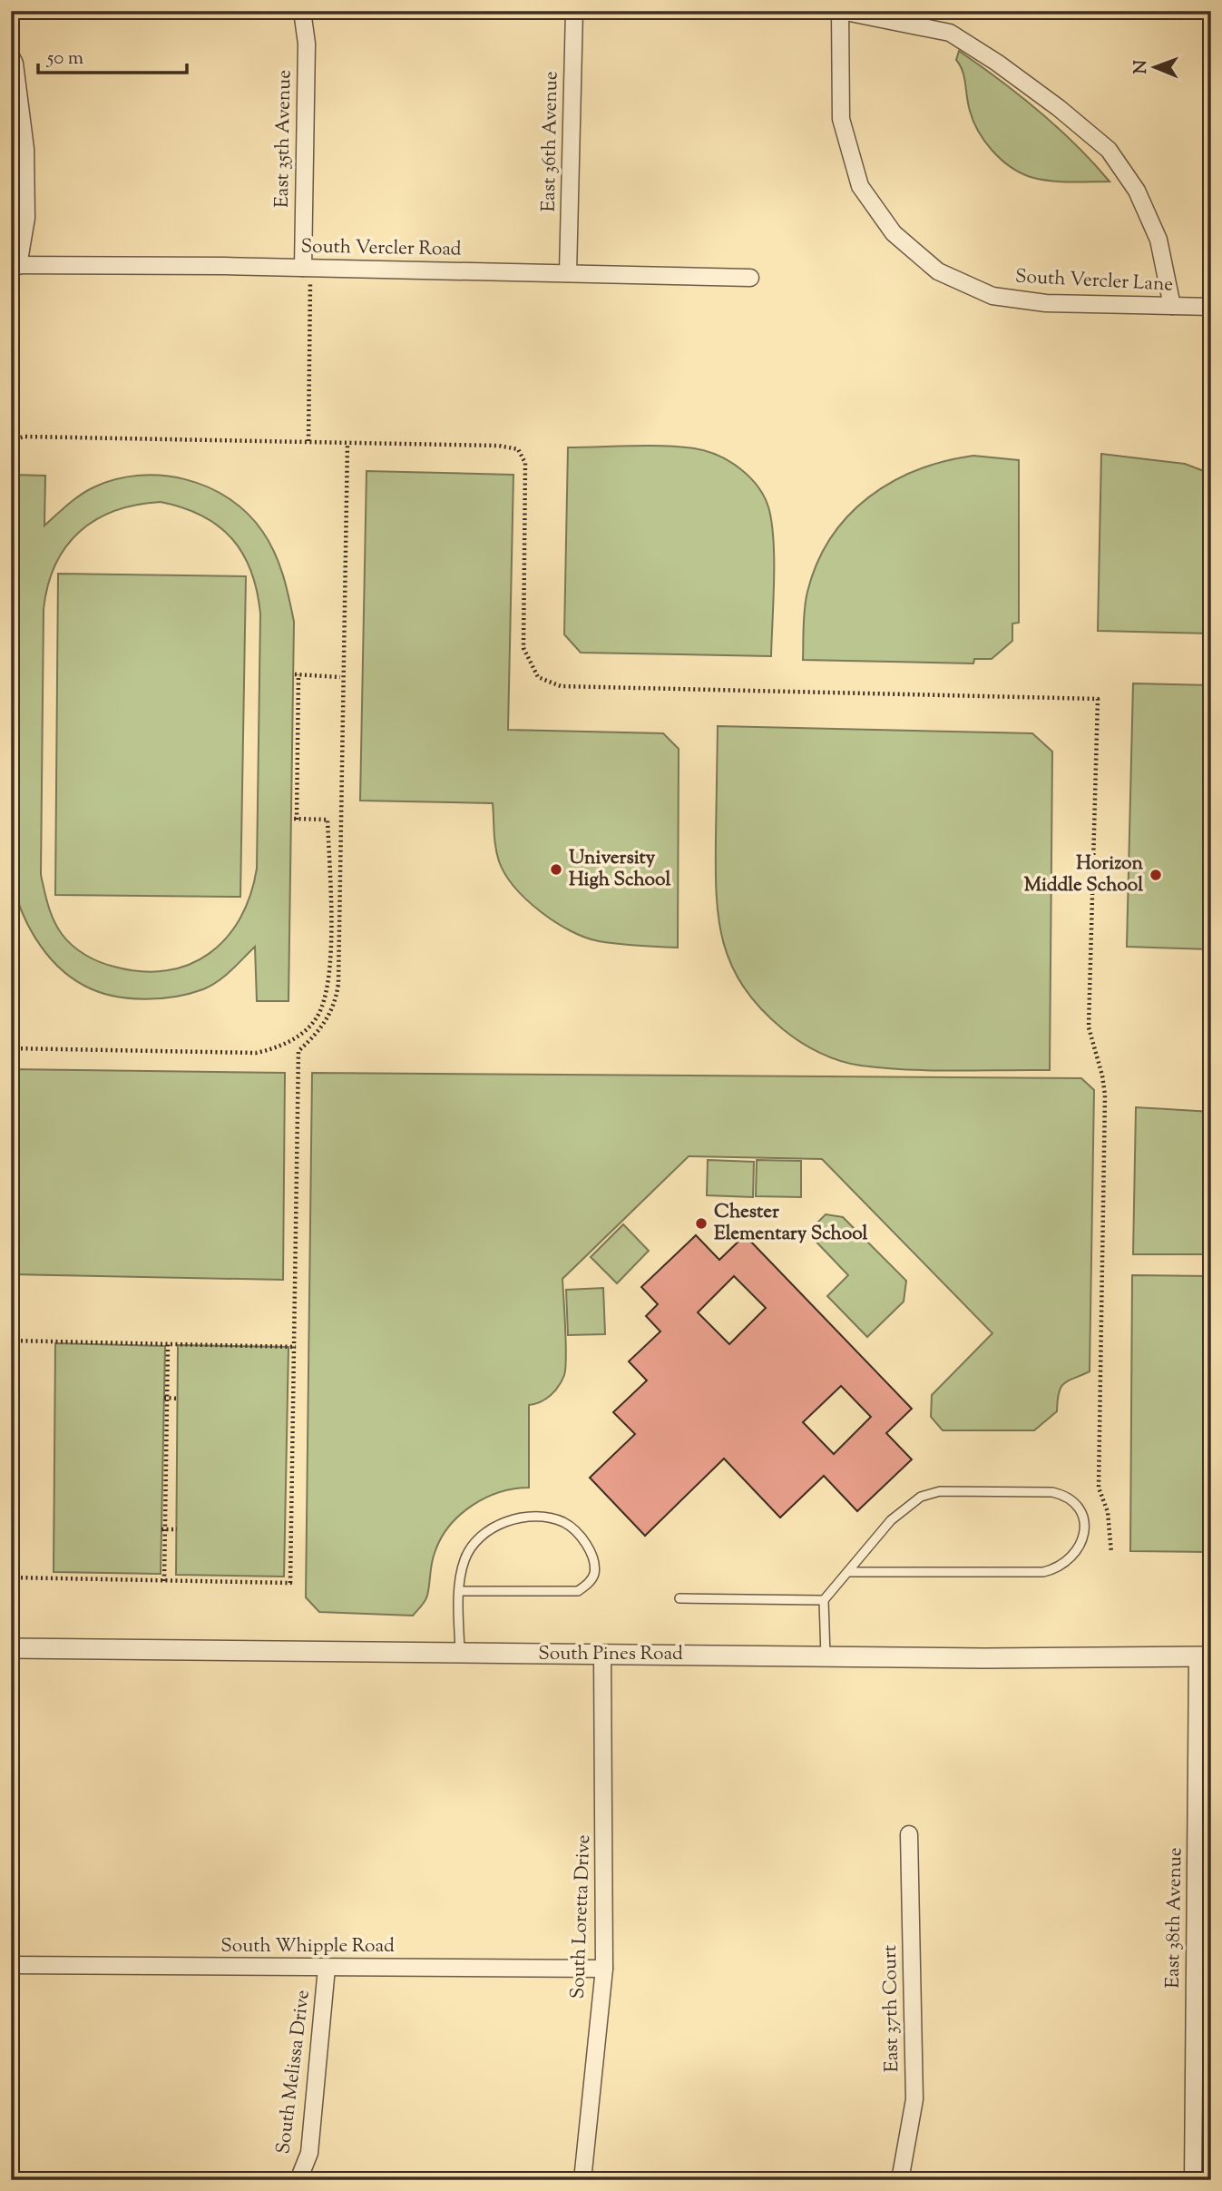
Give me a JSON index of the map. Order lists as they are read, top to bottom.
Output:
{
  "streets": {
    "street": [
      "East 35th Avenue",
      "East 36th Avenue",
      "South Vercler Road",
      "South Vercler Lane",
      "South Pines Road",
      "South Loretta Drive",
      "East 38th Avenue",
      "South Whipple Road",
      "East 37th Court",
      "South Melissa Drive"
    ]
  },
  "crossings": [
    ["East 35th Avenue", "South Vercler Road"],
    ["East 36th Avenue", "South Vercler Road"],
    ["South Pines Road", "South Loretta Drive"],
    ["South Pines Road", "East 38th Avenue"],
    ["South Loretta Drive", "South Whipple Road"],
    ["South Whipple Road", "South Melissa Drive"]
  ],
  "places": ["University High School", "Horizon Middle School", "Chester Elementary School"],
  "scale_bar": "50 m",
  "north": "left"
}
